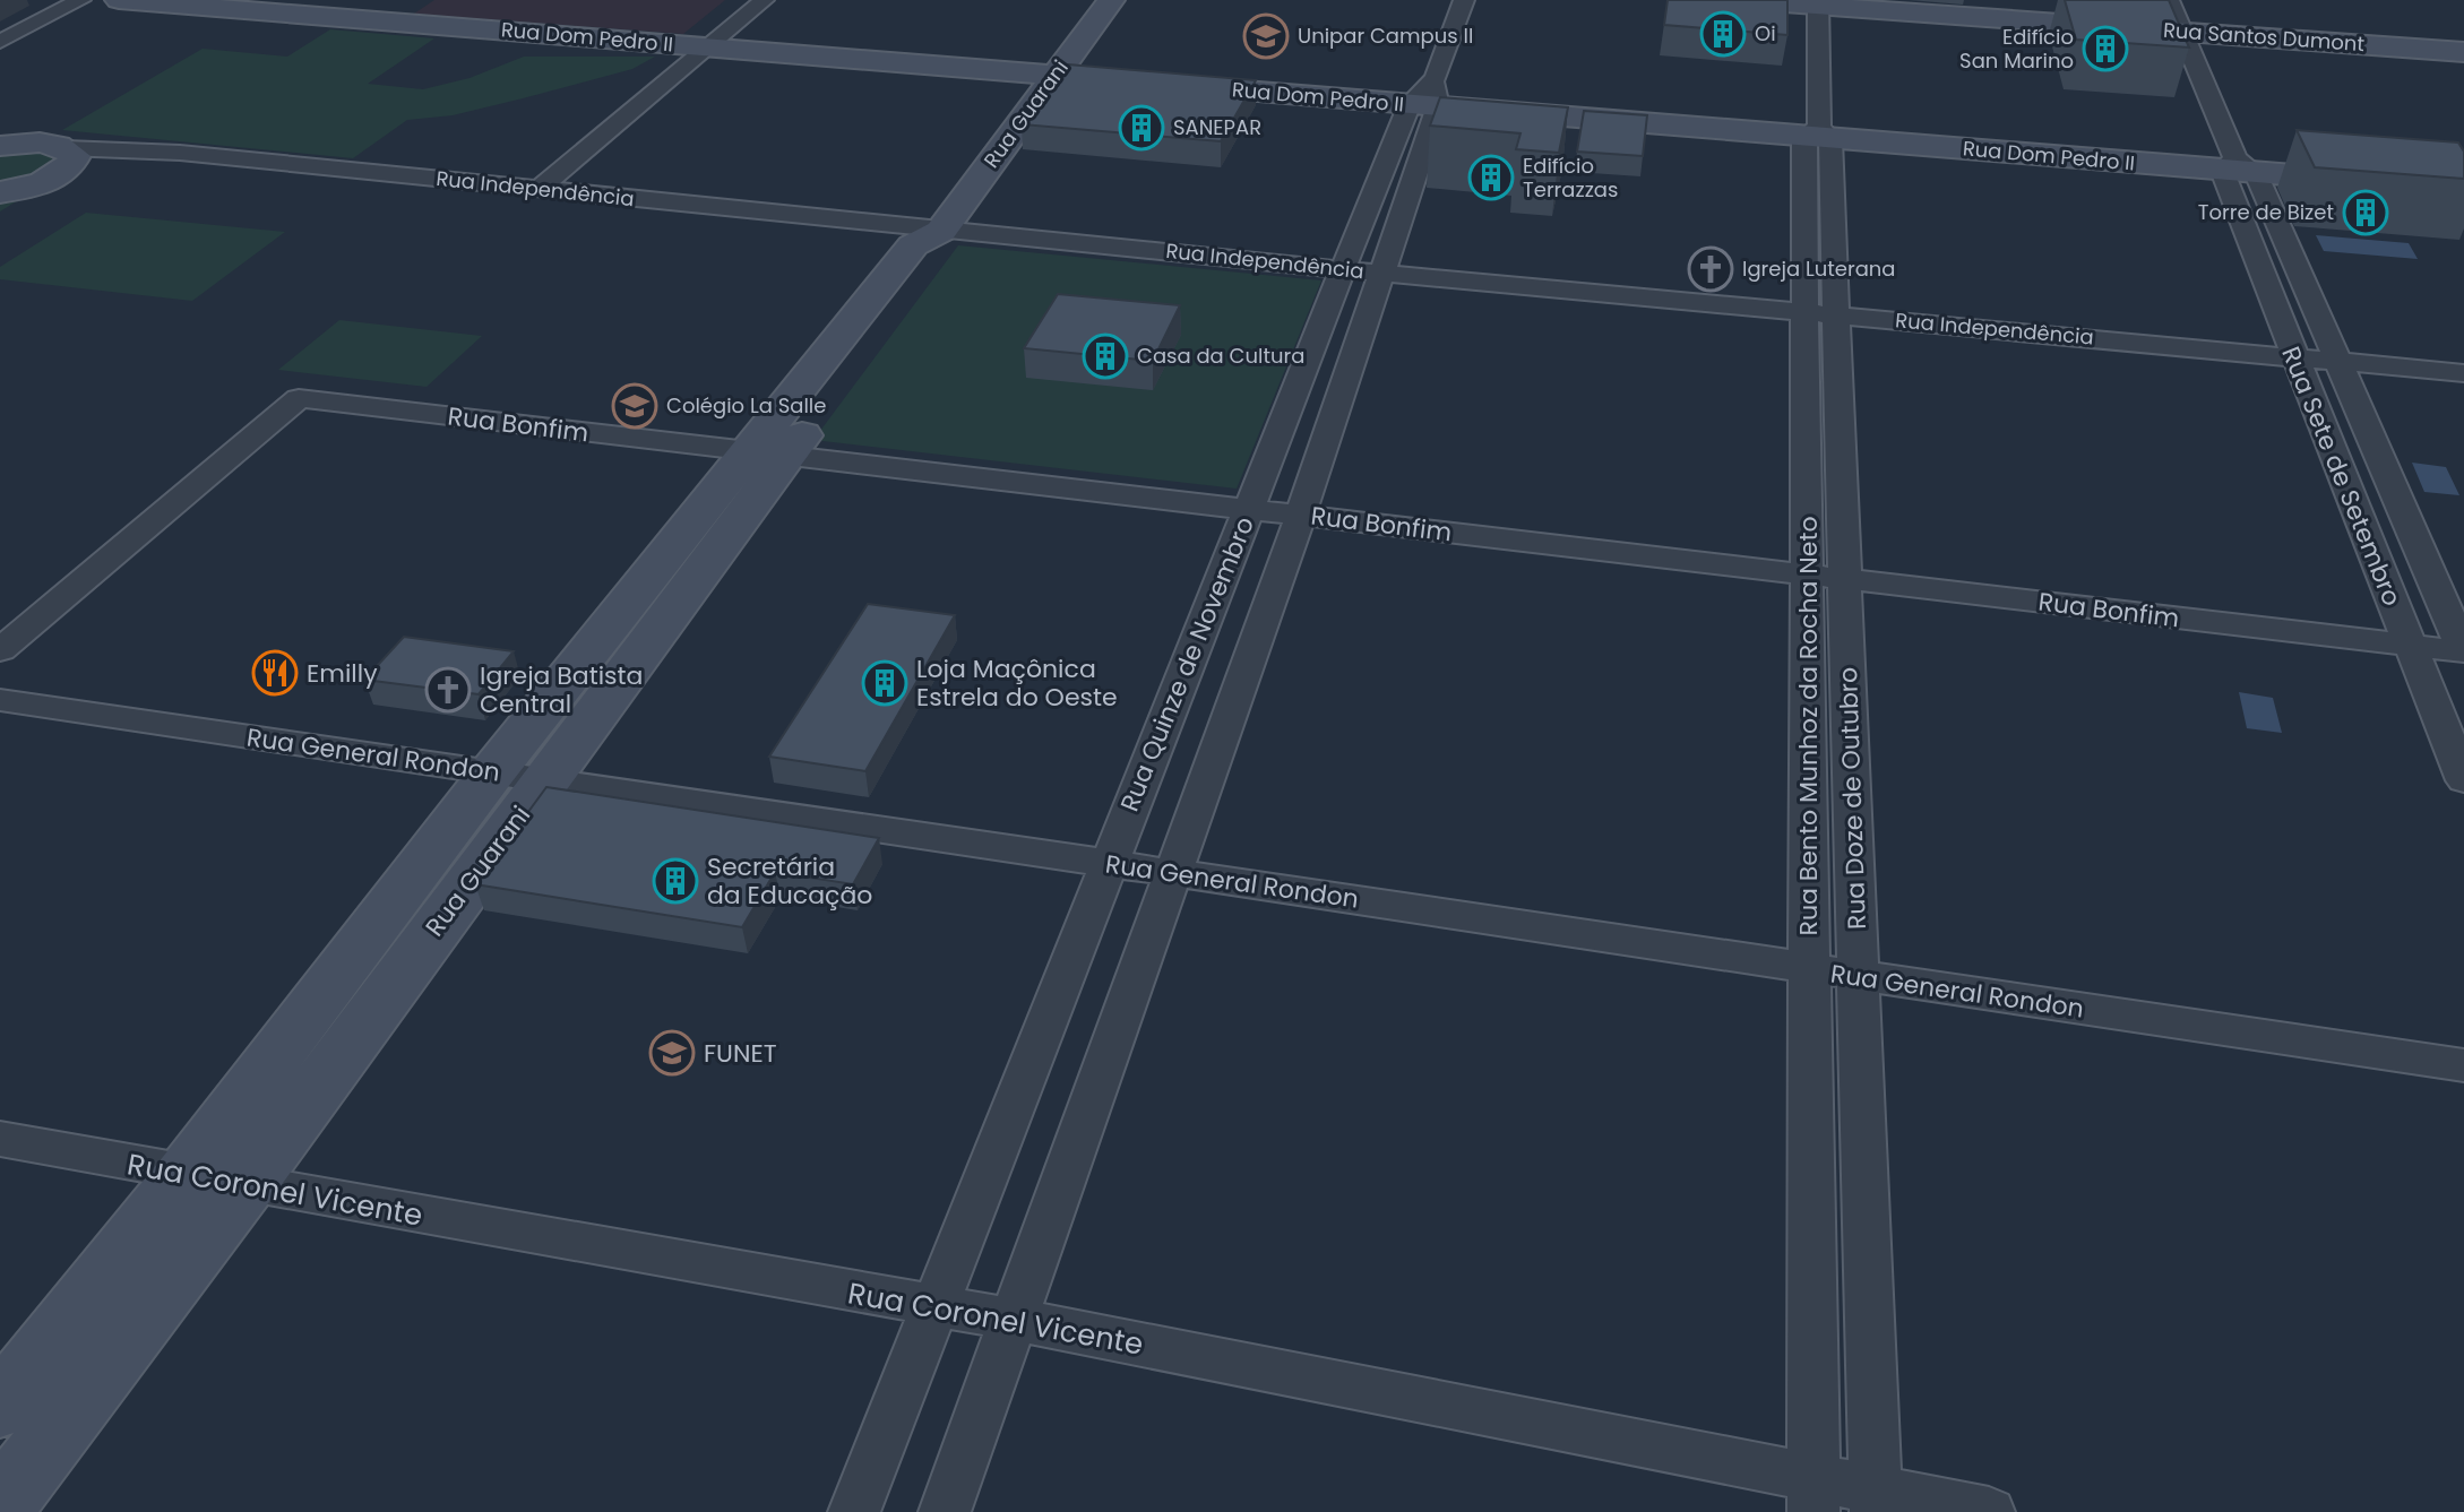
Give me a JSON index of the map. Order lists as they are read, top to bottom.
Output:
{
  "streets": {
    "street": [
      "Rua Dom Pedro II",
      "Rua Santos Dumont",
      "Rua Guarani",
      "Rua Independência",
      "Rua Bonfim",
      "Rua Sete de Setembro",
      "Rua Quinze de Novembro",
      "Rua Bento Munhoz da Rocha Neto",
      "Rua General Rondon",
      "Rua Doze de Outubro",
      "Rua Coronel Vicente"
    ]
  },
  "crossings": [
    ["Rua Dom Pedro II", "Rua Guarani"],
    ["Rua Dom Pedro II", "Rua Sete de Setembro"],
    ["Rua Dom Pedro II", "Rua Quinze de Novembro"],
    ["Rua Dom Pedro II", "Rua Doze de Outubro"],
    ["Rua Santos Dumont", "Rua Doze de Outubro"],
    ["Rua Guarani", "Rua Independência"],
    ["Rua Guarani", "Rua Bonfim"],
    ["Rua Guarani", "Rua General Rondon"],
    ["Rua Guarani", "Rua Coronel Vicente"],
    ["Rua Independência", "Rua Sete de Setembro"],
    ["Rua Independência", "Rua Quinze de Novembro"],
    ["Rua Independência", "Rua Bento Munhoz da Rocha Neto"],
    ["Rua Independência", "Rua Doze de Outubro"],
    ["Rua Bonfim", "Rua Sete de Setembro"],
    ["Rua Bonfim", "Rua Quinze de Novembro"],
    ["Rua Bonfim", "Rua Bento Munhoz da Rocha Neto"],
    ["Rua Bonfim", "Rua Doze de Outubro"],
    ["Rua Quinze de Novembro", "Rua General Rondon"],
    ["Rua Quinze de Novembro", "Rua Coronel Vicente"],
    ["Rua Bento Munhoz da Rocha Neto", "Rua General Rondon"],
    ["Rua Bento Munhoz da Rocha Neto", "Rua Doze de Outubro"],
    ["Rua Bento Munhoz da Rocha Neto", "Rua Coronel Vicente"],
    ["Rua General Rondon", "Rua Doze de Outubro"],
    ["Rua Doze de Outubro", "Rua Coronel Vicente"]
  ],
  "places": {
    "building": [
      "Oi",
      "Edifício San Marino",
      "SANEPAR",
      "Edifício Terrazzas",
      "Torre de Bizet",
      "Casa da Cultura",
      "Loja Maçônica Estrela do Oeste",
      "Secretária da Educação"
    ],
    "school or university": ["Unipar Campus II", "Colégio La Salle", "FUNET"],
    "church": ["Igreja Luterana", "Igreja Batista Central"],
    "restaurant": ["Emilly"]
  }
}
